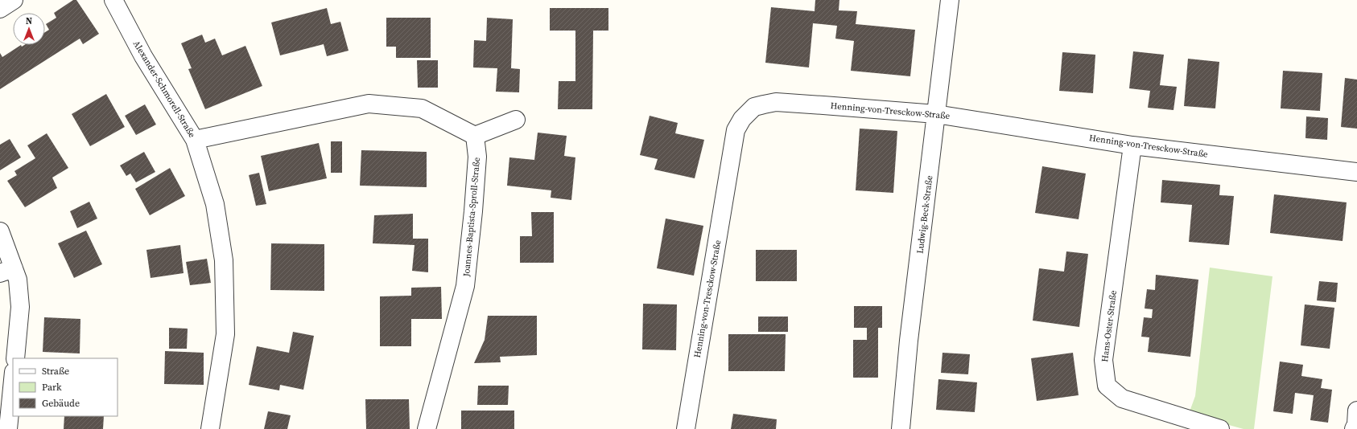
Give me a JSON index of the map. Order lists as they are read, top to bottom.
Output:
{
  "streets": {
    "street": [
      "Alexander-Schmorell-Straße",
      "Henning-von-Tresckow-Straße",
      "Ludwig-Beck-Straße",
      "Joannes-Baptista-Sproll-Straße",
      "Hans-Oster-Straße"
    ]
  },
  "crossings": [
    ["Henning-von-Tresckow-Straße", "Ludwig-Beck-Straße"],
    ["Henning-von-Tresckow-Straße", "Hans-Oster-Straße"]
  ],
  "legend": ["Straße", "Park", "Gebäude"],
  "north": "top"
}
